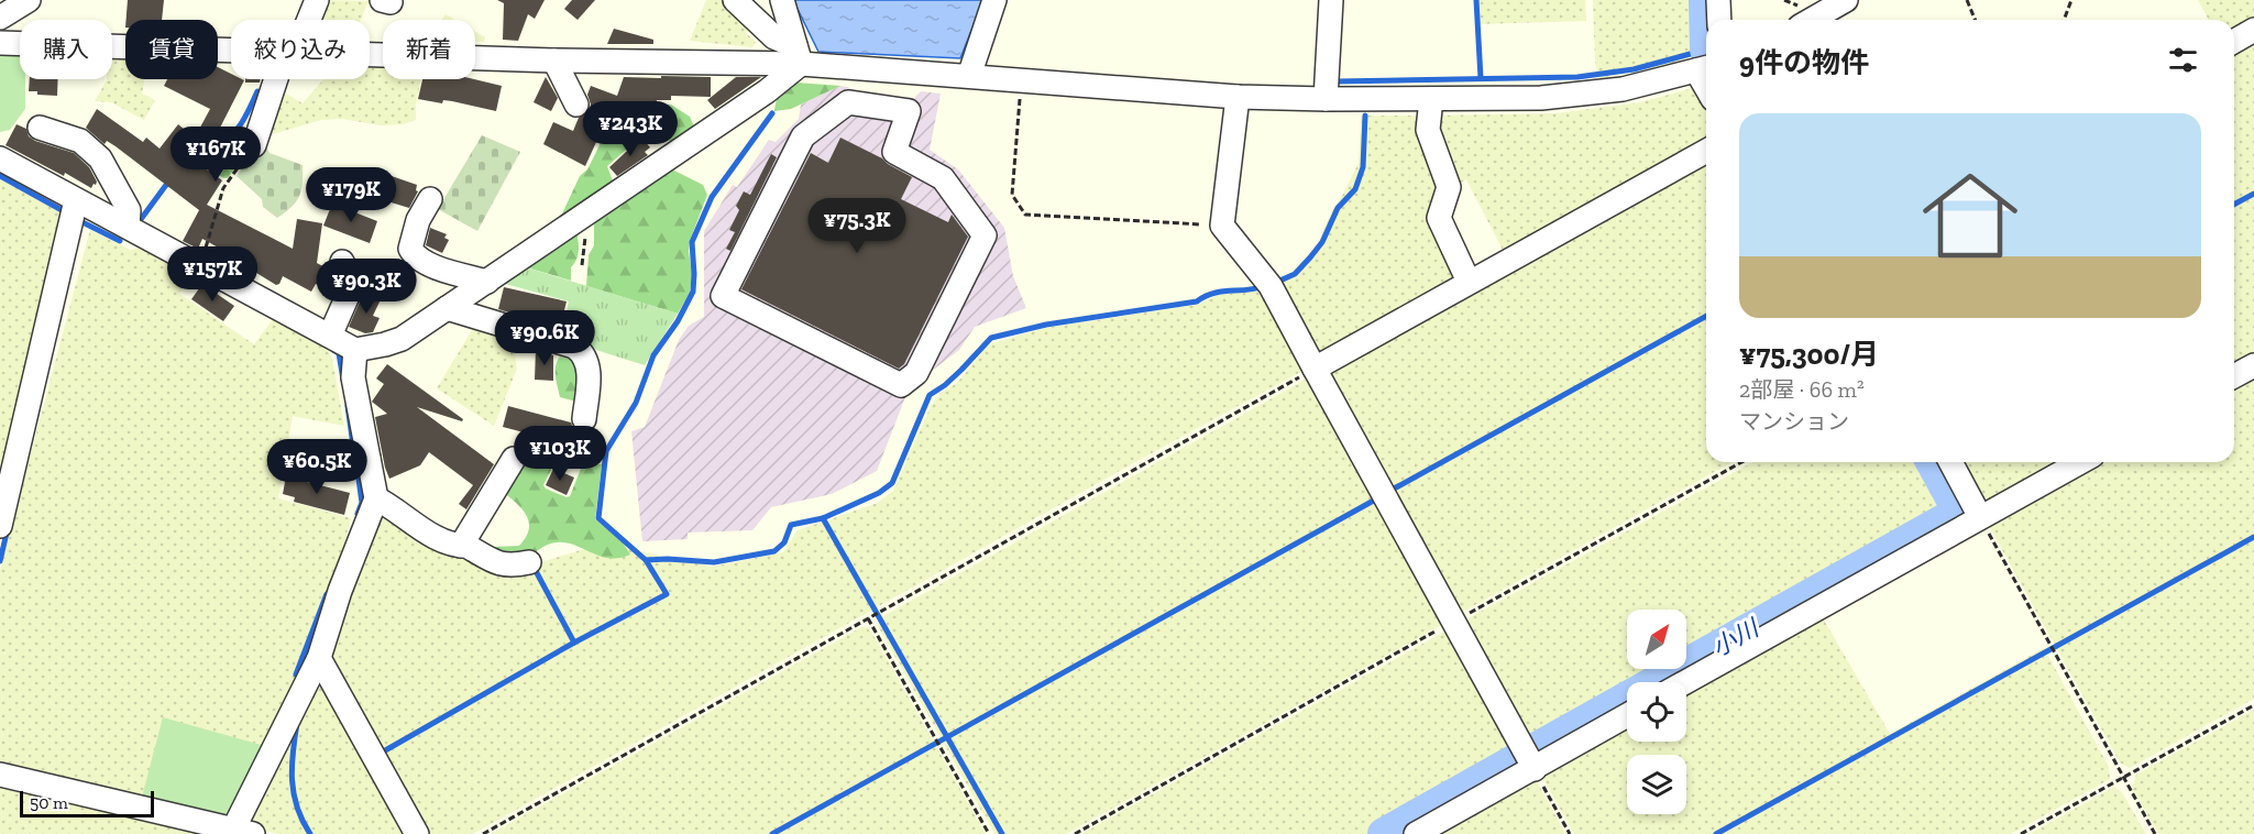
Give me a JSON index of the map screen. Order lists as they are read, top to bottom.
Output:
{
  "water": ["小川"],
  "scale_bar": "50 m",
  "north": "top right",
  "page": {
    "chip": [
      "購入",
      "賃貸",
      "絞り込み",
      "新着"
    ],
    "heading": "9件の物件",
    "list": [
      {
        "name": "¥75,300/月",
        "note": "2部屋 · 66 m² · マンション"
      }
    ],
    "price": [
      "¥243K",
      "¥167K",
      "¥179K",
      "¥75.3K",
      "¥157K",
      "¥90.3K",
      "¥90.6K",
      "¥103K",
      "¥60.5K"
    ],
    "scale": "50 m"
  }
}
